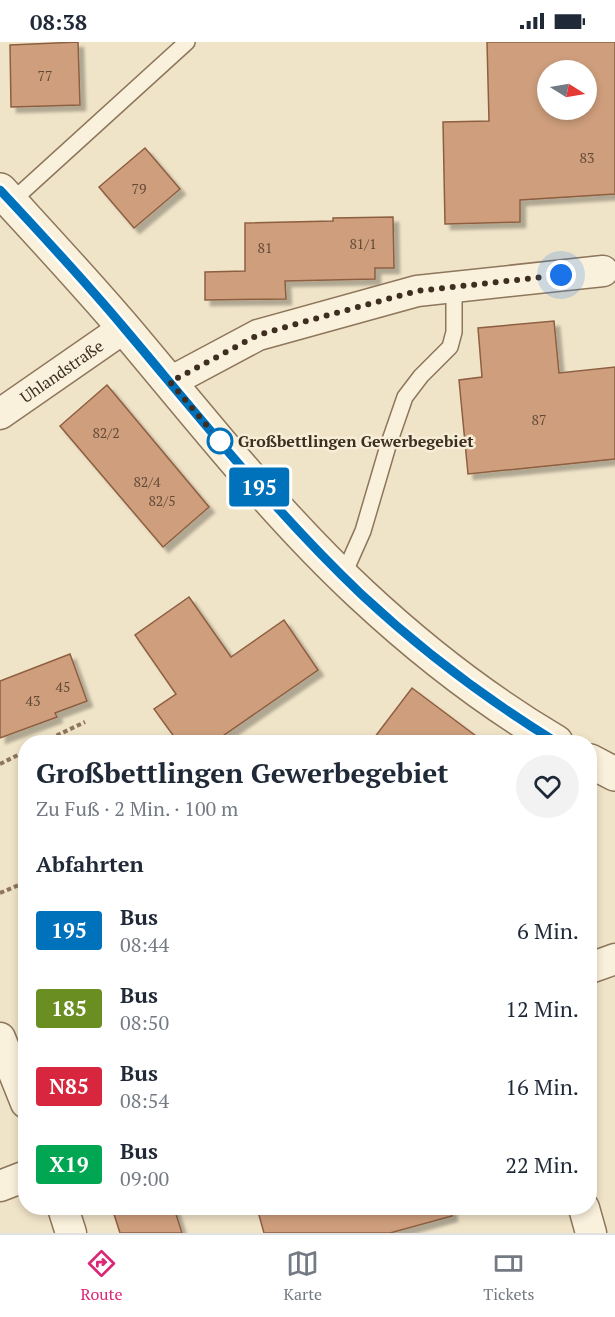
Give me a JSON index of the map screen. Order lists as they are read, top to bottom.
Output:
{
  "streets": {
    "street": ["Uhlandstraße"]
  },
  "places": ["Großbettlingen Gewerbegebiet"],
  "lines": ["bus line 195"],
  "house_numbers": [
    "77",
    "83",
    "79",
    "81/1",
    "81",
    "87",
    "82/2",
    "82/4",
    "82/5",
    "45",
    "43"
  ],
  "north": "right",
  "page": {
    "status": "08:38",
    "on_map": "195",
    "heading": [
      ["Großbettlingen Gewerbegebiet", "Zu Fuß · 2 Min. · 100 m"],
      "Abfahrten"
    ],
    "list": [
      {
        "mark": "195",
        "name": "Bus",
        "note": "08:44",
        "value": "6 Min."
      },
      {
        "mark": "185",
        "name": "Bus",
        "note": "08:50",
        "value": "12 Min."
      },
      {
        "mark": "N85",
        "name": "Bus",
        "note": "08:54",
        "value": "16 Min."
      },
      {
        "mark": "X19",
        "name": "Bus",
        "note": "09:00",
        "value": "22 Min."
      }
    ],
    "tabs": ["Route", "Karte", "Tickets"]
  }
}
